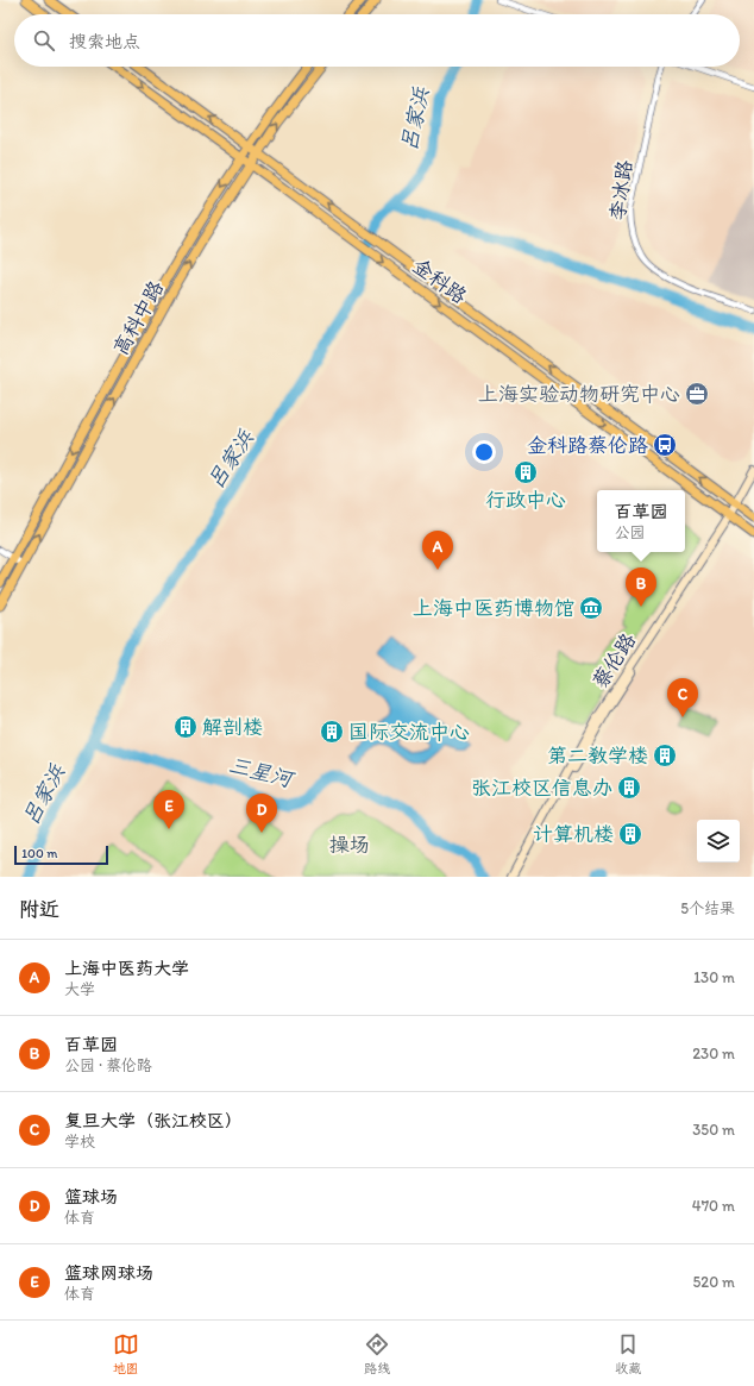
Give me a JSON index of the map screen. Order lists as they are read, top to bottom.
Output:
{
  "streets": {
    "main road": ["金科路", "高科中路"],
    "street": ["李冰路", "蔡伦路"]
  },
  "crossings": [
    ["金科路", "高科中路"],
    ["金科路", "蔡伦路"]
  ],
  "water": ["吕家浜", "三星河"],
  "parks": ["操场"],
  "places": {
    "office": ["上海实验动物研究中心"],
    "bus stop": ["金科路蔡伦路"],
    "building": [
      "行政中心",
      "解剖楼",
      "国际交流中心",
      "第二教学楼",
      "张江校区信息办",
      "计算机楼"
    ],
    "museum": ["上海中医药博物馆"]
  },
  "scale_bar": "100 m",
  "page": {
    "search": "搜索地点",
    "popup": ["百草园", "公园"],
    "pins": [
      "A",
      "B",
      "C",
      "E",
      "D"
    ],
    "scale": "100 m",
    "heading": ["附近", "5个结果"],
    "list": [
      {
        "mark": "A",
        "name": "上海中医药大学",
        "note": "大学",
        "value": "130 m"
      },
      {
        "mark": "B",
        "name": "百草园",
        "note": "公园 · 蔡伦路",
        "value": "230 m"
      },
      {
        "mark": "C",
        "name": "复旦大学（张江校区）",
        "note": "学校",
        "value": "350 m"
      },
      {
        "mark": "D",
        "name": "篮球场",
        "note": "体育",
        "value": "470 m"
      },
      {
        "mark": "E",
        "name": "篮球网球场",
        "note": "体育",
        "value": "520 m"
      }
    ],
    "nav": ["地图", "路线", "收藏"]
  }
}
